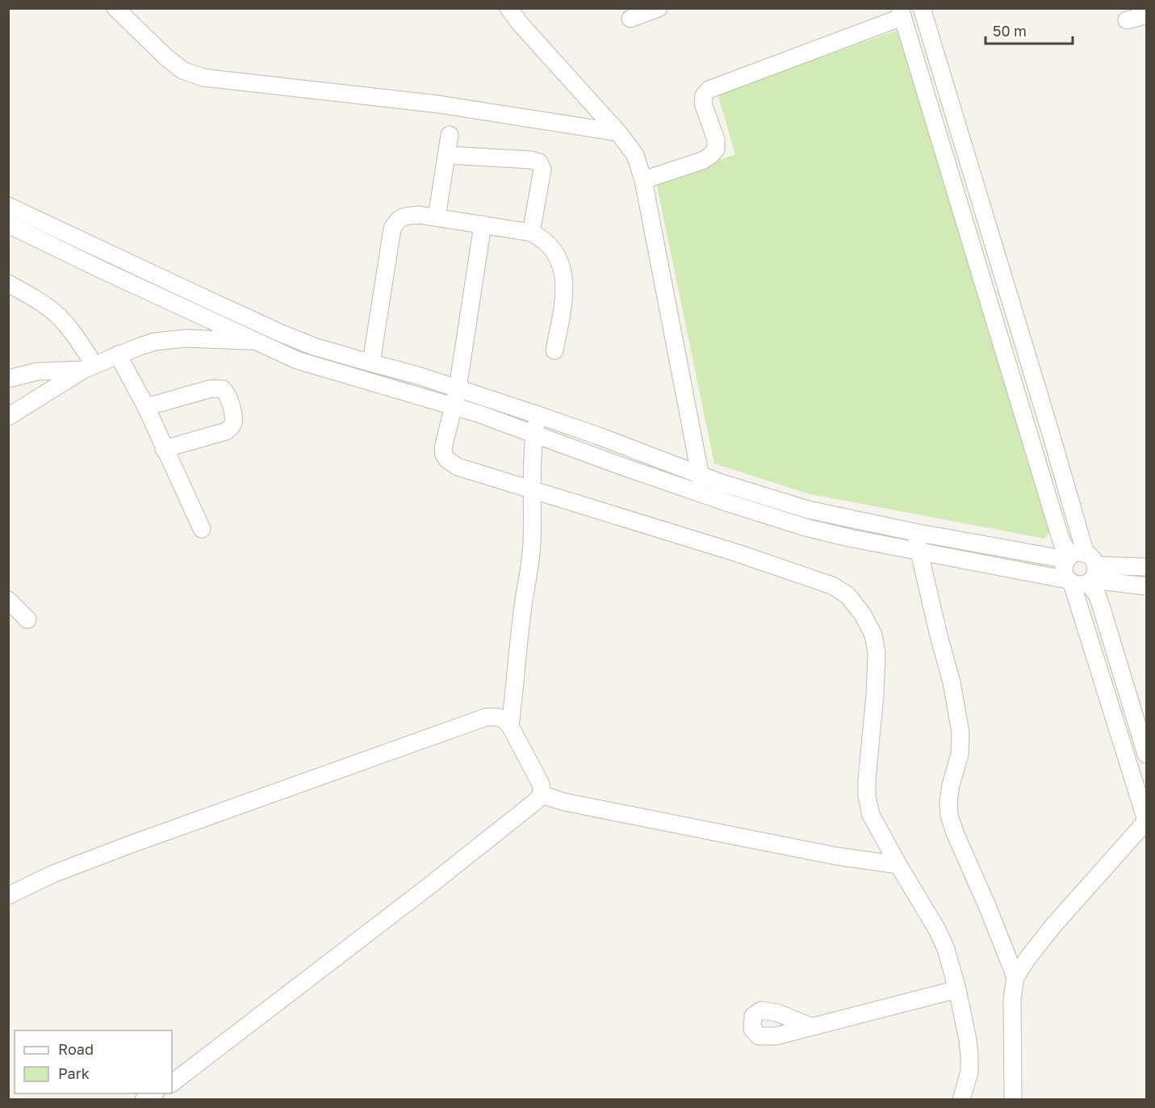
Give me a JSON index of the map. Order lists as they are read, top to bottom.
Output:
{
  "legend": ["Road", "Park"],
  "scale_bar": "50 m"
}
